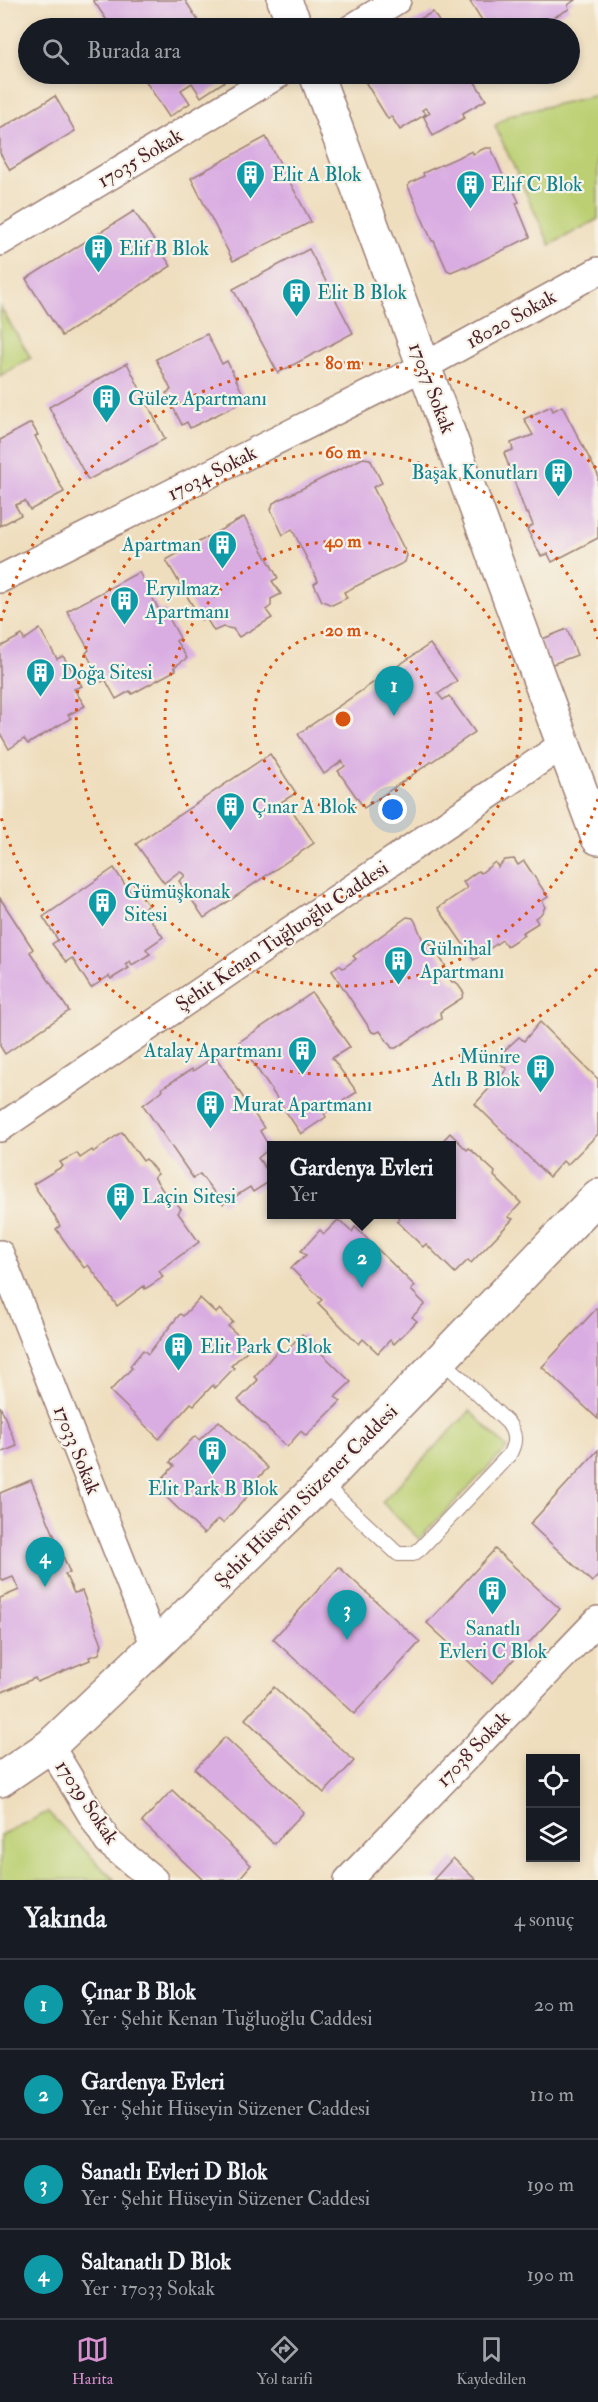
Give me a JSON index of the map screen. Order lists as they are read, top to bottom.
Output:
{
  "streets": {
    "street": [
      "17035 Sokak",
      "18020 Sokak",
      "17037 Sokak",
      "17034 Sokak",
      "Şehit Kenan Tuğluoğlu Caddesi",
      "17033 Sokak",
      "Şehit Hüseyin Süzener Caddesi",
      "17038 Sokak",
      "17039 Sokak"
    ]
  },
  "crossings": [
    ["18020 Sokak", "17037 Sokak"],
    ["18020 Sokak", "17034 Sokak"],
    ["17037 Sokak", "17034 Sokak"],
    ["17037 Sokak", "Şehit Kenan Tuğluoğlu Caddesi"],
    ["17033 Sokak", "Şehit Hüseyin Süzener Caddesi"],
    ["Şehit Hüseyin Süzener Caddesi", "17039 Sokak"]
  ],
  "places": {
    "building": [
      "Elit A Blok",
      "Elif C Blok",
      "Elif B Blok",
      "Elit B Blok",
      "Gülez Apartmanı",
      "Başak Konutları",
      "Apartman",
      "Eryılmaz Apartmanı",
      "Doğa Sitesi",
      "Çınar A Blok",
      "Gümüşkonak Sitesi",
      "Gülnihal Apartmanı",
      "Atalay Apartmanı",
      "Münire Atlı B Blok",
      "Murat Apartmanı",
      "Laçin Sitesi",
      "Elit Park C Blok",
      "Elit Park B Blok",
      "Sanatlı Evleri C Blok"
    ]
  },
  "page": {
    "search": "Burada ara",
    "pins": [
      "1",
      "2",
      "4",
      "3"
    ],
    "popup": ["Gardenya Evleri", "Yer"],
    "heading": ["Yakında", "4 sonuç"],
    "list": [
      {
        "mark": "1",
        "name": "Çınar B Blok",
        "note": "Yer · Şehit Kenan Tuğluoğlu Caddesi",
        "value": "20 m"
      },
      {
        "mark": "2",
        "name": "Gardenya Evleri",
        "note": "Yer · Şehit Hüseyin Süzener Caddesi",
        "value": "110 m"
      },
      {
        "mark": "3",
        "name": "Sanatlı Evleri D Blok",
        "note": "Yer · Şehit Hüseyin Süzener Caddesi",
        "value": "190 m"
      },
      {
        "mark": "4",
        "name": "Saltanatlı D Blok",
        "note": "Yer · 17033 Sokak",
        "value": "190 m"
      }
    ],
    "nav": ["Harita", "Yol tarifi", "Kaydedilen"]
  },
  "rings": [
    "80 m",
    "60 m",
    "40 m",
    "20 m"
  ]
}
